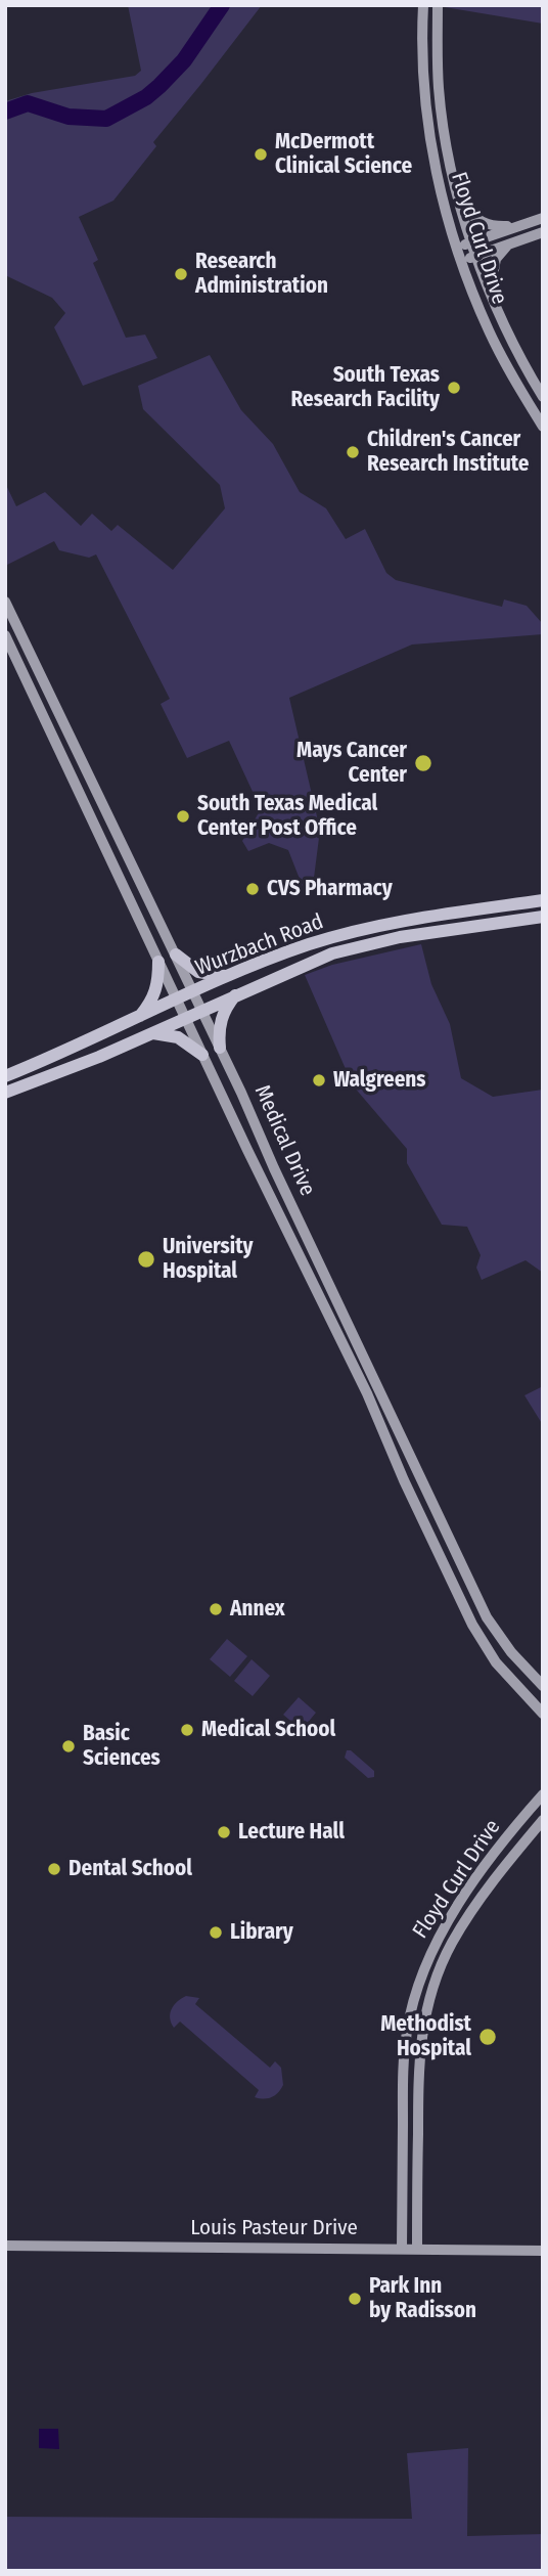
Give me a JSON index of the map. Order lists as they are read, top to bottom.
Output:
{
  "streets": {
    "main road": ["Wurzbach Road"],
    "street": ["Floyd Curl Drive", "Medical Drive", "Louis Pasteur Drive"]
  },
  "crossings": [
    ["Floyd Curl Drive", "Louis Pasteur Drive"],
    ["Wurzbach Road", "Medical Drive"]
  ],
  "places": [
    "McDermott Clinical Science",
    "Research Administration",
    "South Texas Research Facility",
    "Children's Cancer Research Institute",
    "Mays Cancer Center",
    "South Texas Medical Center Post Office",
    "CVS Pharmacy",
    "Walgreens",
    "University Hospital",
    "Annex",
    "Medical School",
    "Basic Sciences",
    "Lecture Hall",
    "Dental School",
    "Library",
    "Methodist Hospital",
    "Park Inn by Radisson"
  ]
}
